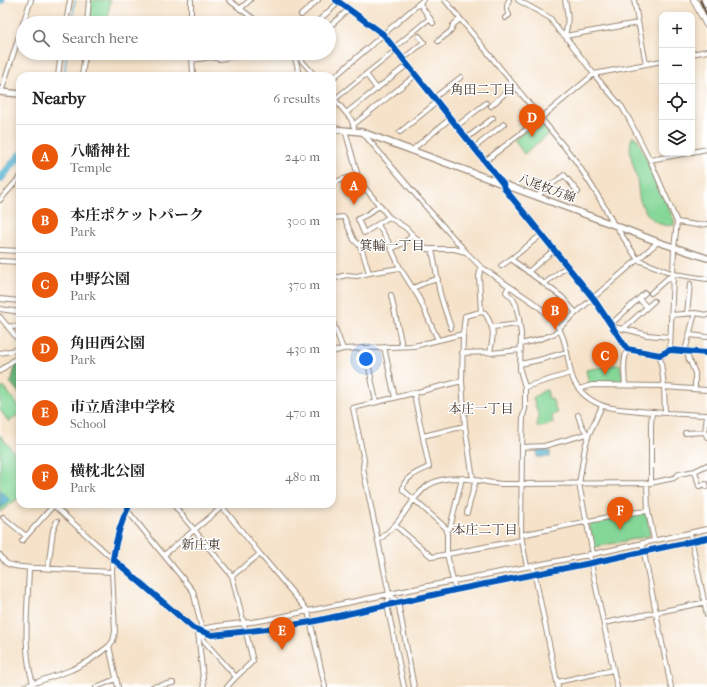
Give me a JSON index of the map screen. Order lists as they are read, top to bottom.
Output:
{
  "streets": {
    "main road": ["八尾枚方線"]
  },
  "districts": [
    "角田二丁目",
    "箕輪一丁目",
    "本庄一丁目",
    "本庄二丁目",
    "新庄東"
  ],
  "page": {
    "map_buttons": ["+", "−"],
    "search": "Search here",
    "heading": ["Nearby", "6 results"],
    "pins": [
      "D",
      "A",
      "B",
      "C",
      "F",
      "E"
    ],
    "list": [
      {
        "mark": "A",
        "name": "八幡神社",
        "note": "Temple",
        "value": "240 m"
      },
      {
        "mark": "B",
        "name": "本庄ポケットパーク",
        "note": "Park",
        "value": "300 m"
      },
      {
        "mark": "C",
        "name": "中野公園",
        "note": "Park",
        "value": "370 m"
      },
      {
        "mark": "D",
        "name": "角田西公園",
        "note": "Park",
        "value": "430 m"
      },
      {
        "mark": "E",
        "name": "市立盾津中学校",
        "note": "School",
        "value": "470 m"
      },
      {
        "mark": "F",
        "name": "横枕北公園",
        "note": "Park",
        "value": "480 m"
      }
    ]
  }
}
